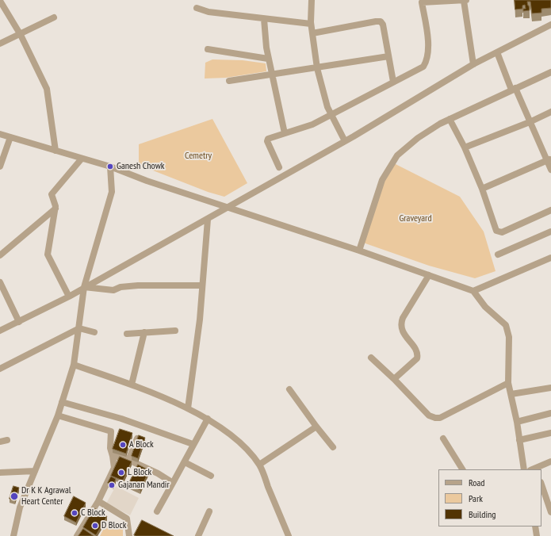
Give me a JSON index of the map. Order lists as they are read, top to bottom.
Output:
{
  "parks": ["Cemetry", "Graveyard"],
  "places": [
    "Ganesh Chowk",
    "A Block",
    "L Block",
    "Gajanan Mandir",
    "Dr K K Agrawal Heart Center",
    "C Block",
    "D Block"
  ],
  "legend": ["Road", "Park", "Building"]
}
